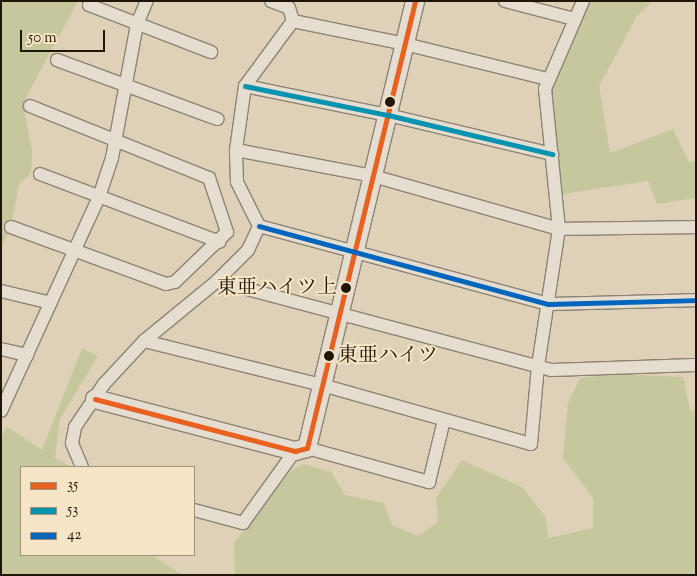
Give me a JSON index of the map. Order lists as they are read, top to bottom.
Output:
{
  "places": ["東亜ハイツ上", "東亜ハイツ"],
  "lines": ["transit line 35", "transit line 53", "transit line 42"],
  "legend": ["35", "53", "42"],
  "scale_bar": "50 m"
}
